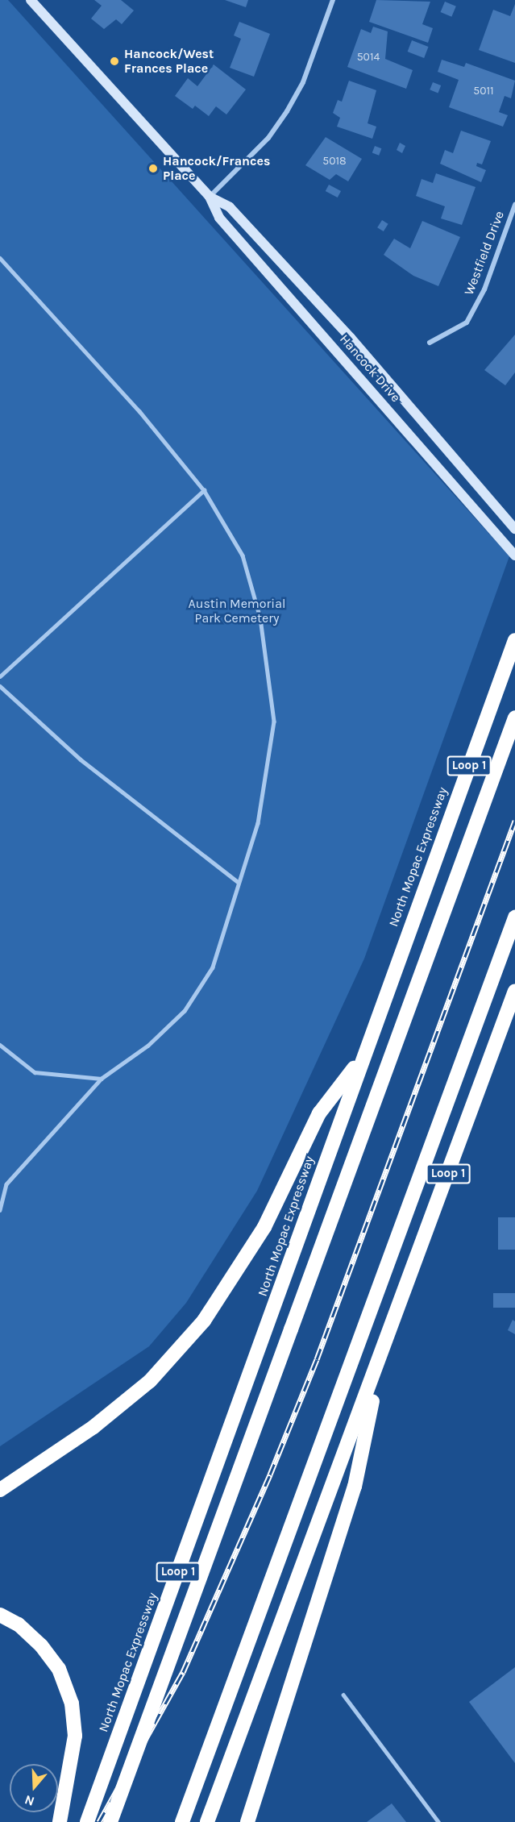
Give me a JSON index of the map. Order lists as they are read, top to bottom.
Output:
{
  "streets": {
    "highway": ["Loop 1", "North Mopac Expressway"],
    "street": ["Westfield Drive", "Hancock Drive"]
  },
  "parks": ["Austin Memorial Park Cemetery"],
  "places": ["Hancock/West Frances Place", "Hancock/Frances Place"],
  "house_numbers": ["5014", "5011", "5018"],
  "north": "bottom"
}
